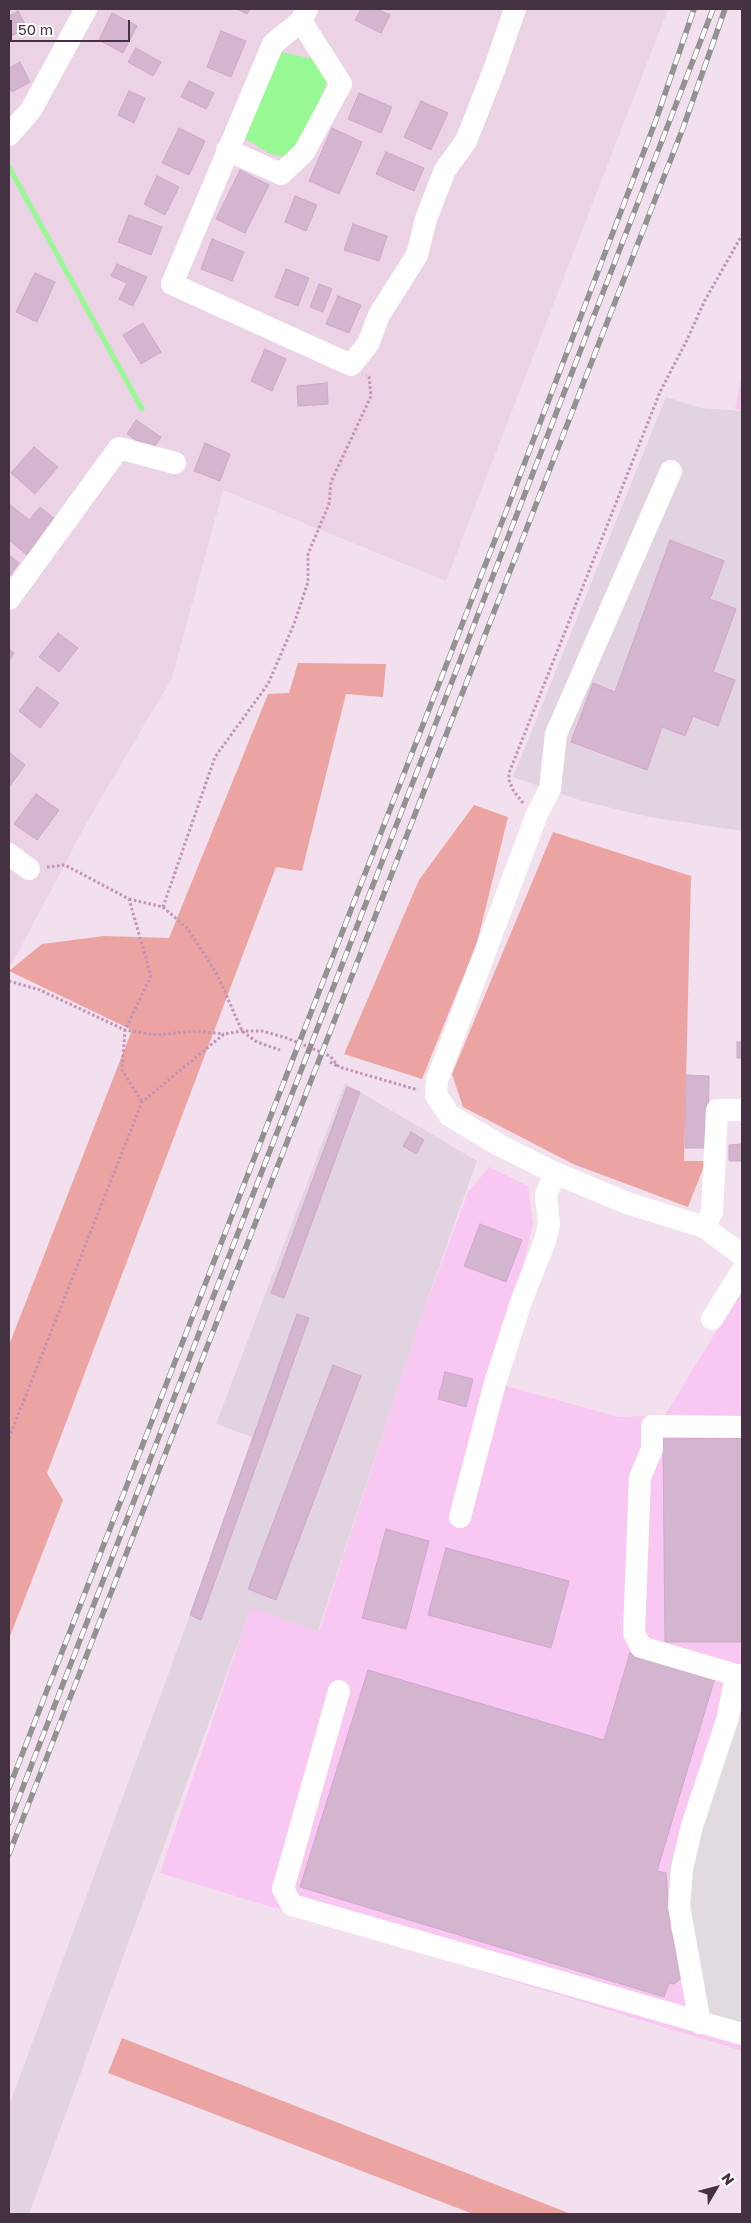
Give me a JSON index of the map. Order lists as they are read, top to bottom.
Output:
{
  "scale_bar": "50 m",
  "north": "top right"
}
